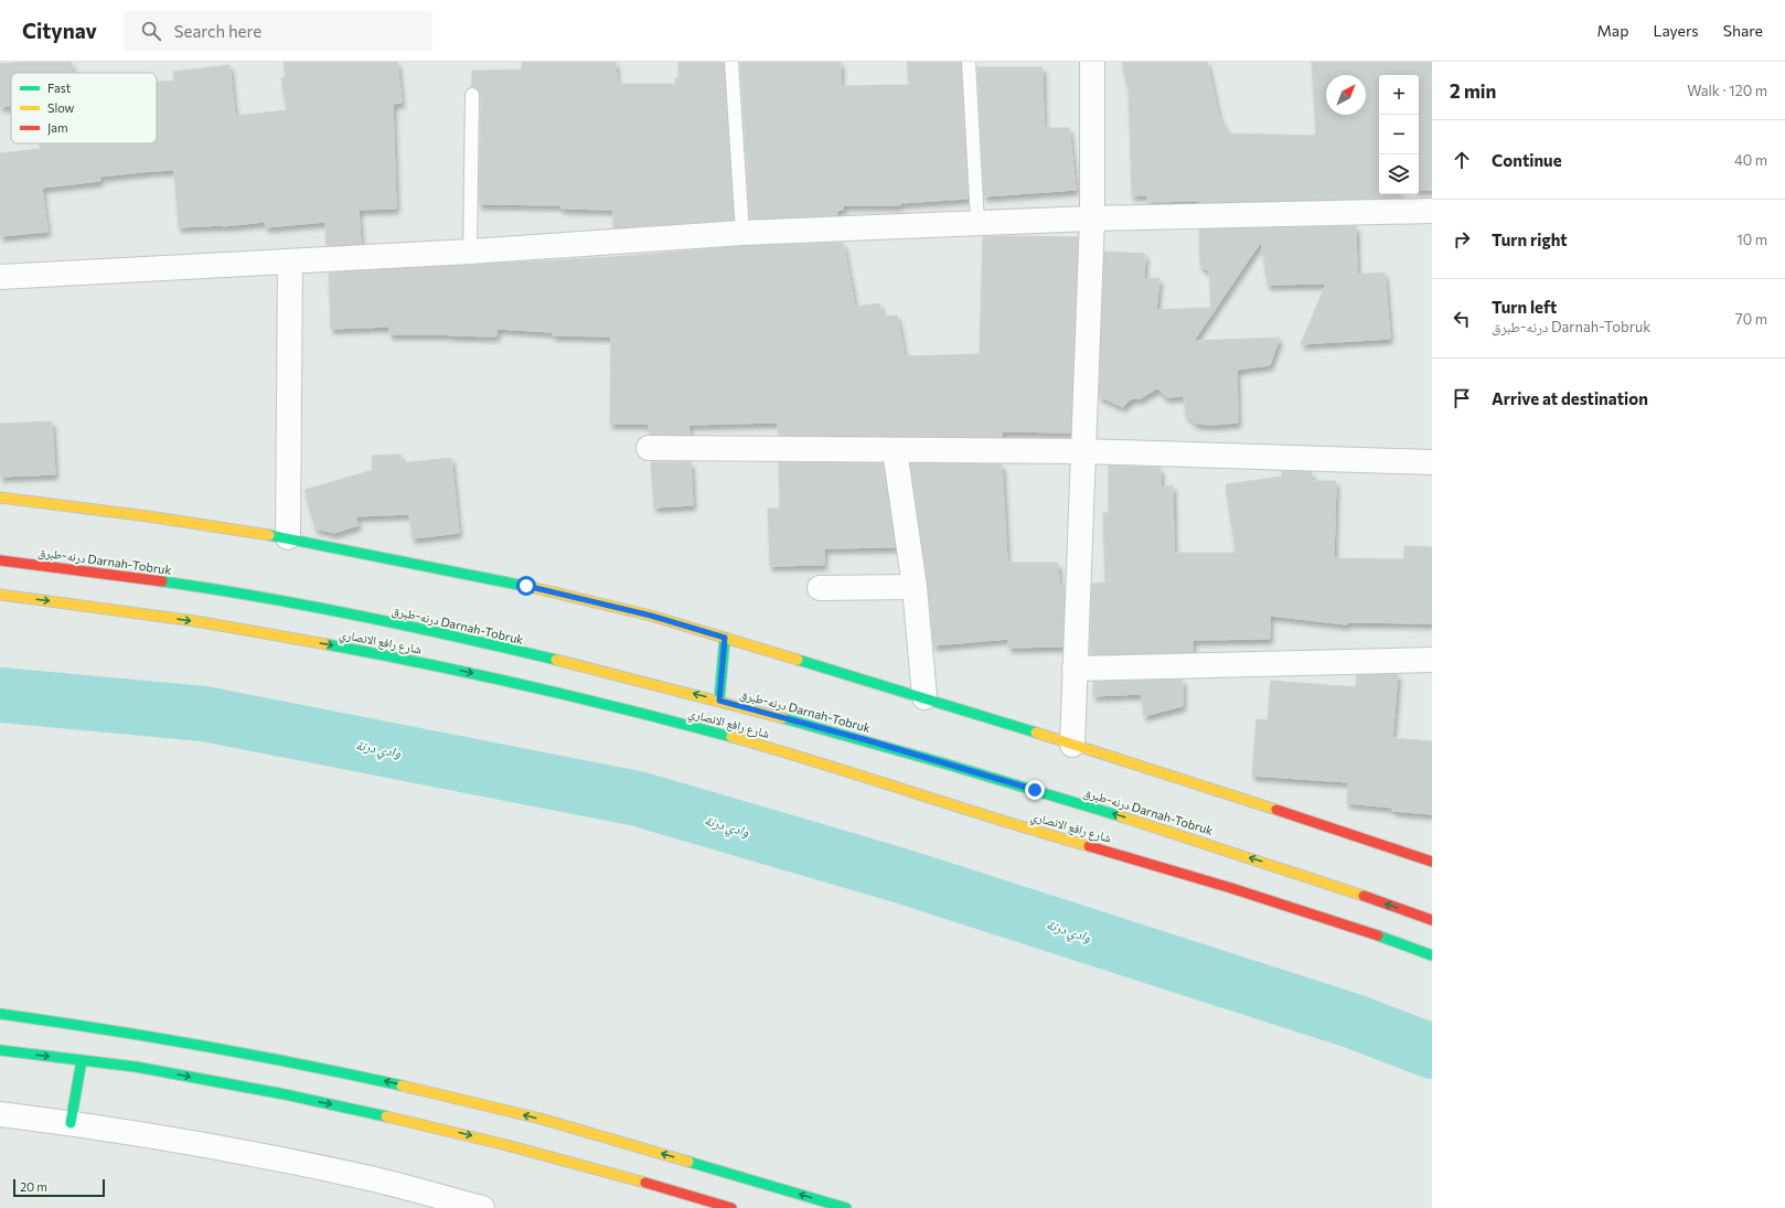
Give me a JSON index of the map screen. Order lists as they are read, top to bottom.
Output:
{
  "streets": {
    "street": ["درنه-طبرق Darnah-Tobruk", "شارع رافع الانصاري"]
  },
  "one_way": ["شارع رافع الانصاري"],
  "water": ["وادي درنة"],
  "legend": ["Fast", "Slow", "Jam"],
  "scale_bar": "20 m",
  "north": "top right",
  "page": {
    "header": "Citynav",
    "search": "Search here",
    "nav": ["Map", "Layers", "Share"],
    "heading": ["2 min", "Walk · 120 m"],
    "map_buttons": ["+", "−"],
    "list": [
      ["Continue", "40 m"],
      ["Turn right", "10 m"],
      ["Turn left", "درنه-طبرق Darnah-Tobruk", "70 m"],
      "Arrive at destination"
    ],
    "scale": "20 m"
  }
}
